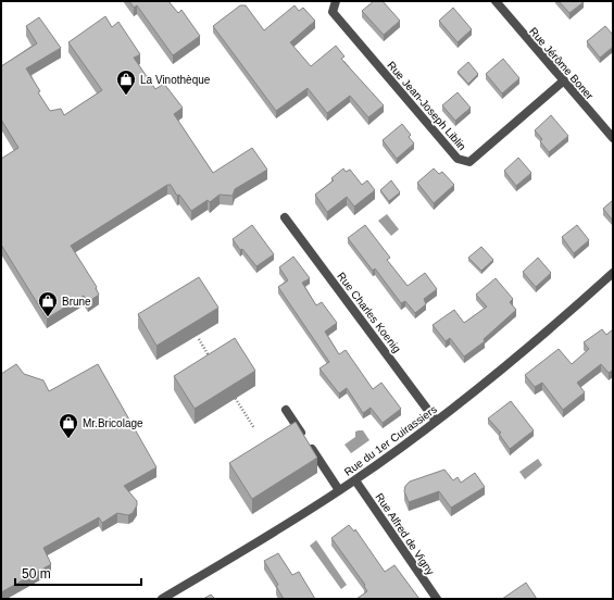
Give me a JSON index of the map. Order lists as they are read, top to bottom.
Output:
{
  "streets": {
    "street": [
      "Rue Jérôme Boner",
      "Rue Jean-Joseph Liblin",
      "Rue Charles Koenig",
      "Rue du 1er Cuirassiers",
      "Rue Alfred de Vigny"
    ]
  },
  "crossings": [
    ["Rue Jérôme Boner", "Rue Jean-Joseph Liblin"],
    ["Rue Charles Koenig", "Rue du 1er Cuirassiers"],
    ["Rue du 1er Cuirassiers", "Rue Alfred de Vigny"]
  ],
  "places": {
    "shop": ["La Vinothèque", "Brune", "Mr.Bricolage"]
  },
  "scale_bar": "50 m"
}
